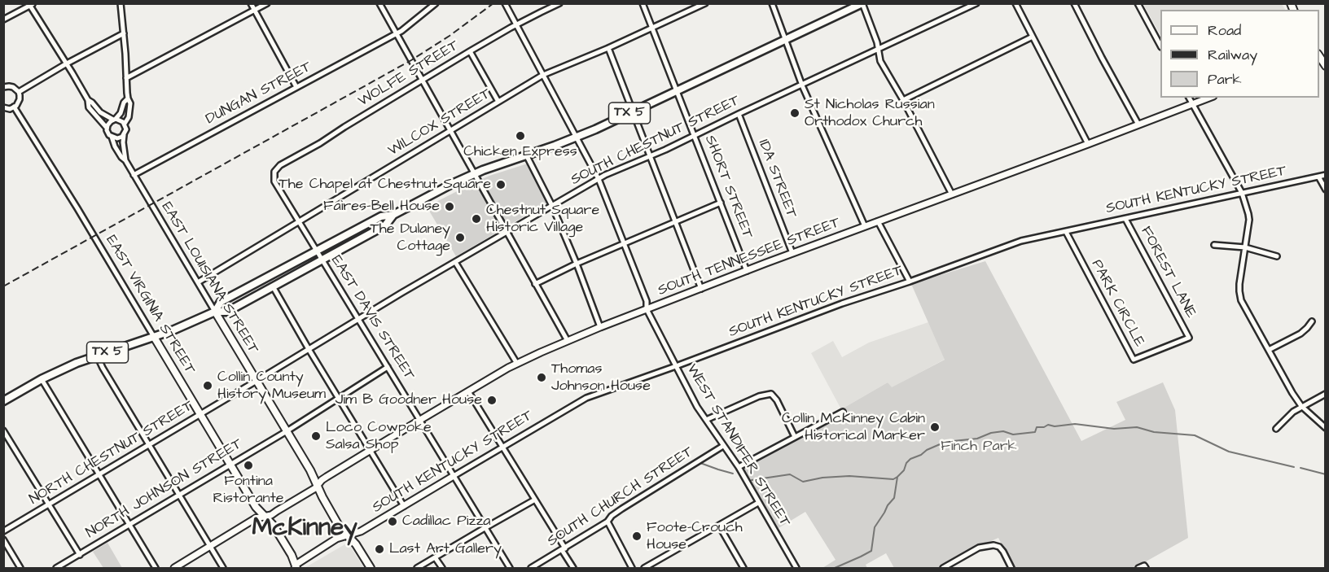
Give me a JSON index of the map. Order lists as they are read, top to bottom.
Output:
{
  "streets": {
    "main road": ["TX 5", "EAST LOUISIANA STREET", "EAST VIRGINIA STREET"],
    "street": [
      "WOLFE STREET",
      "DUNGAN STREET",
      "WILCOX STREET",
      "SOUTH CHESTNUT STREET",
      "IDA STREET",
      "SHORT STREET",
      "SOUTH KENTUCKY STREET",
      "SOUTH TENNESSEE STREET",
      "FOREST LANE",
      "PARK CIRCLE",
      "EAST DAVIS STREET",
      "WEST STANDIFER STREET",
      "NORTH CHESTNUT STREET",
      "NORTH JOHNSON STREET",
      "SOUTH CHURCH STREET"
    ]
  },
  "crossings": [
    ["WOLFE STREET", "EAST DAVIS STREET"],
    ["WOLFE STREET", "WEST STANDIFER STREET"],
    ["DUNGAN STREET", "EAST LOUISIANA STREET"],
    ["TX 5", "SHORT STREET"],
    ["TX 5", "EAST LOUISIANA STREET"],
    ["TX 5", "EAST VIRGINIA STREET"],
    ["TX 5", "EAST DAVIS STREET"],
    ["TX 5", "WEST STANDIFER STREET"],
    ["WILCOX STREET", "SHORT STREET"],
    ["WILCOX STREET", "EAST LOUISIANA STREET"],
    ["WILCOX STREET", "EAST DAVIS STREET"],
    ["WILCOX STREET", "WEST STANDIFER STREET"],
    ["SOUTH CHESTNUT STREET", "IDA STREET"],
    ["SOUTH CHESTNUT STREET", "SHORT STREET"],
    ["SOUTH CHESTNUT STREET", "EAST LOUISIANA STREET"],
    ["SOUTH CHESTNUT STREET", "EAST DAVIS STREET"],
    ["SOUTH CHESTNUT STREET", "WEST STANDIFER STREET"],
    ["SOUTH CHESTNUT STREET", "NORTH CHESTNUT STREET"],
    ["IDA STREET", "SOUTH TENNESSEE STREET"],
    ["SHORT STREET", "SOUTH TENNESSEE STREET"],
    ["SOUTH KENTUCKY STREET", "FOREST LANE"],
    ["SOUTH KENTUCKY STREET", "EAST LOUISIANA STREET"],
    ["SOUTH KENTUCKY STREET", "PARK CIRCLE"],
    ["SOUTH KENTUCKY STREET", "EAST VIRGINIA STREET"],
    ["SOUTH KENTUCKY STREET", "EAST DAVIS STREET"],
    ["SOUTH KENTUCKY STREET", "WEST STANDIFER STREET"],
    ["SOUTH TENNESSEE STREET", "EAST LOUISIANA STREET"],
    ["SOUTH TENNESSEE STREET", "EAST VIRGINIA STREET"],
    ["SOUTH TENNESSEE STREET", "EAST DAVIS STREET"],
    ["SOUTH TENNESSEE STREET", "WEST STANDIFER STREET"],
    ["FOREST LANE", "PARK CIRCLE"],
    ["EAST LOUISIANA STREET", "NORTH CHESTNUT STREET"],
    ["EAST LOUISIANA STREET", "NORTH JOHNSON STREET"],
    ["EAST VIRGINIA STREET", "NORTH CHESTNUT STREET"],
    ["EAST VIRGINIA STREET", "NORTH JOHNSON STREET"],
    ["EAST DAVIS STREET", "NORTH JOHNSON STREET"],
    ["WEST STANDIFER STREET", "SOUTH CHURCH STREET"]
  ],
  "districts": ["McKinney"],
  "parks": ["Finch Park"],
  "places": [
    "St Nicholas Russian Orthodox Church",
    "Chicken Express",
    "The Chapel at Chestnut Square",
    "Faires-Bell House",
    "Chestnut Square Historic Village",
    "The Dulaney Cottage",
    "Thomas Johnson House",
    "Collin County History Museum",
    "Jim B Goodner House",
    "Collin McKinney Cabin Historical Marker",
    "Loco Cowpoke Salsa Shop",
    "Fontina Ristorante",
    "Cadillac Pizza",
    "Foote-Crouch House",
    "Last Art Gallery"
  ],
  "legend": ["Road", "Railway", "Park"]
}
